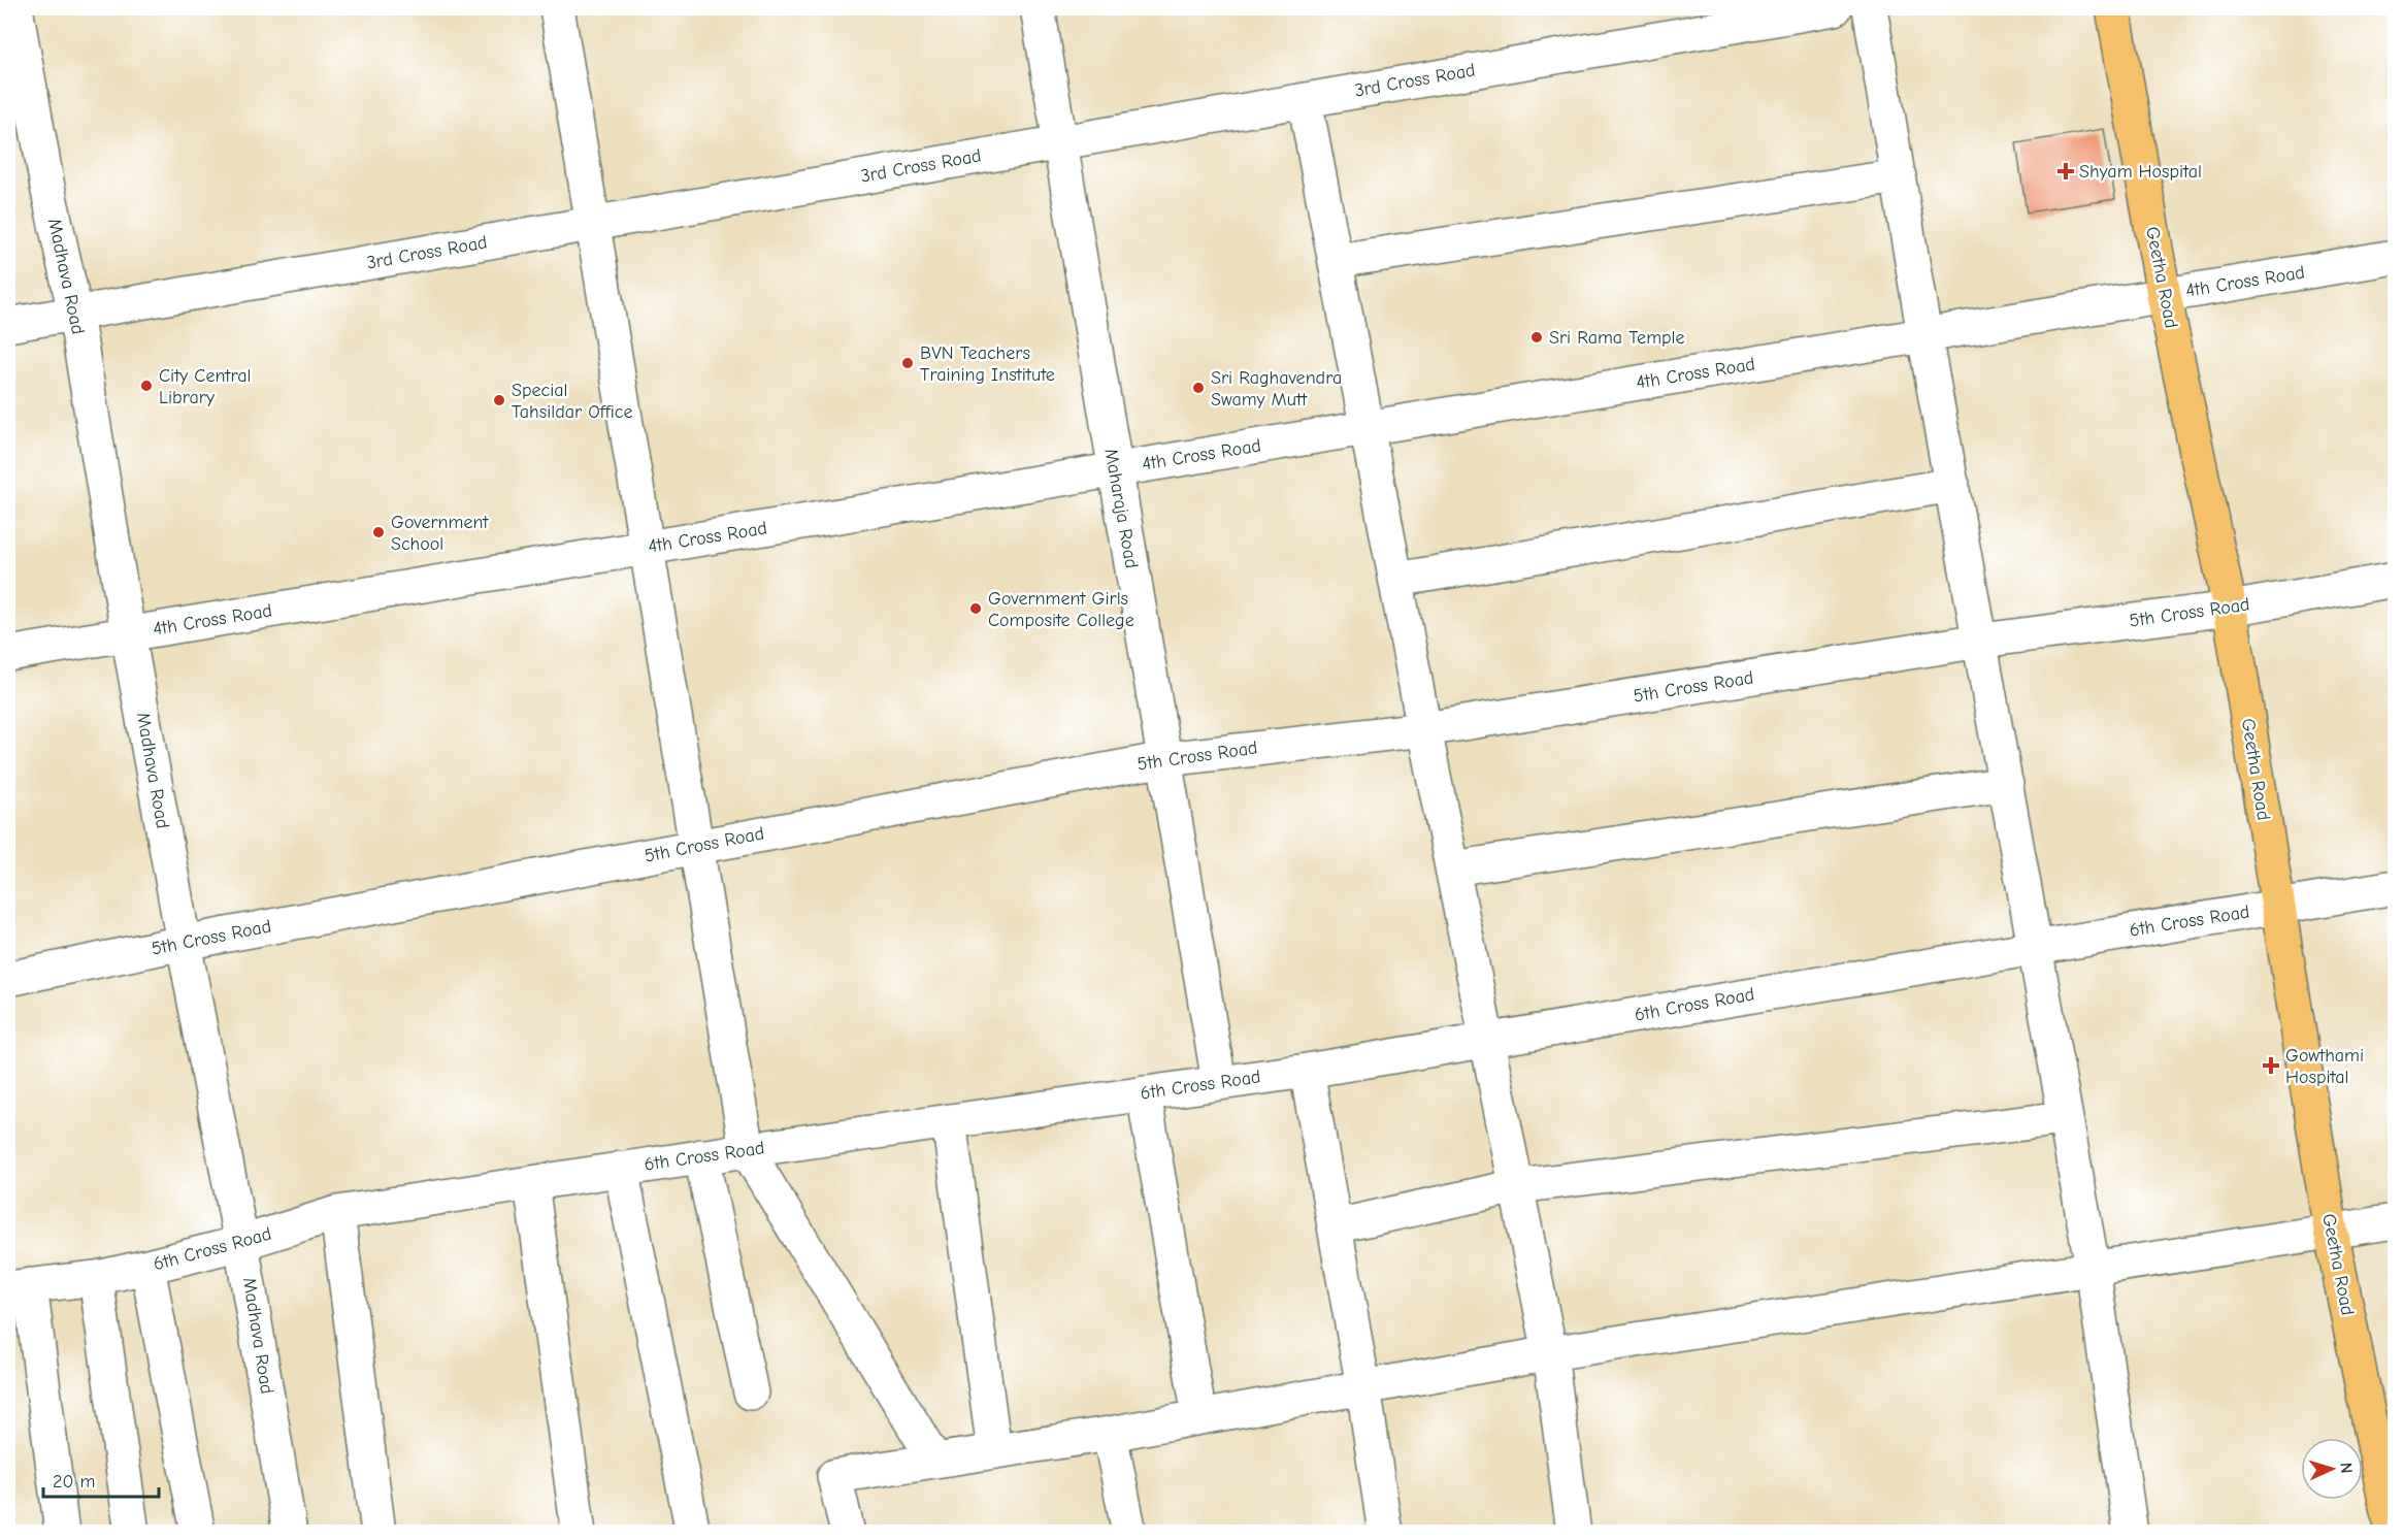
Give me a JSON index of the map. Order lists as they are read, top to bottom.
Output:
{
  "streets": {
    "main road": ["Geetha Road"],
    "street": [
      "3rd Cross Road",
      "Madhava Road",
      "4th Cross Road",
      "Maharaja Road",
      "5th Cross Road",
      "6th Cross Road"
    ]
  },
  "crossings": [
    ["3rd Cross Road", "Madhava Road"],
    ["3rd Cross Road", "Maharaja Road"],
    ["Madhava Road", "4th Cross Road"],
    ["Madhava Road", "5th Cross Road"],
    ["Madhava Road", "6th Cross Road"],
    ["Geetha Road", "4th Cross Road"],
    ["Geetha Road", "5th Cross Road"],
    ["Geetha Road", "6th Cross Road"],
    ["4th Cross Road", "Maharaja Road"],
    ["Maharaja Road", "5th Cross Road"],
    ["Maharaja Road", "6th Cross Road"]
  ],
  "places": {
    "health": ["Shyam Hospital", "Gowthami Hospital"],
    "other": [
      "Sri Rama Temple",
      "BVN Teachers Training Institute",
      "City Central Library",
      "Sri Raghavendra Swamy Mutt",
      "Special Tahsildar Office",
      "Government School",
      "Government Girls Composite College"
    ]
  },
  "scale_bar": "20 m",
  "north": "right"
}
